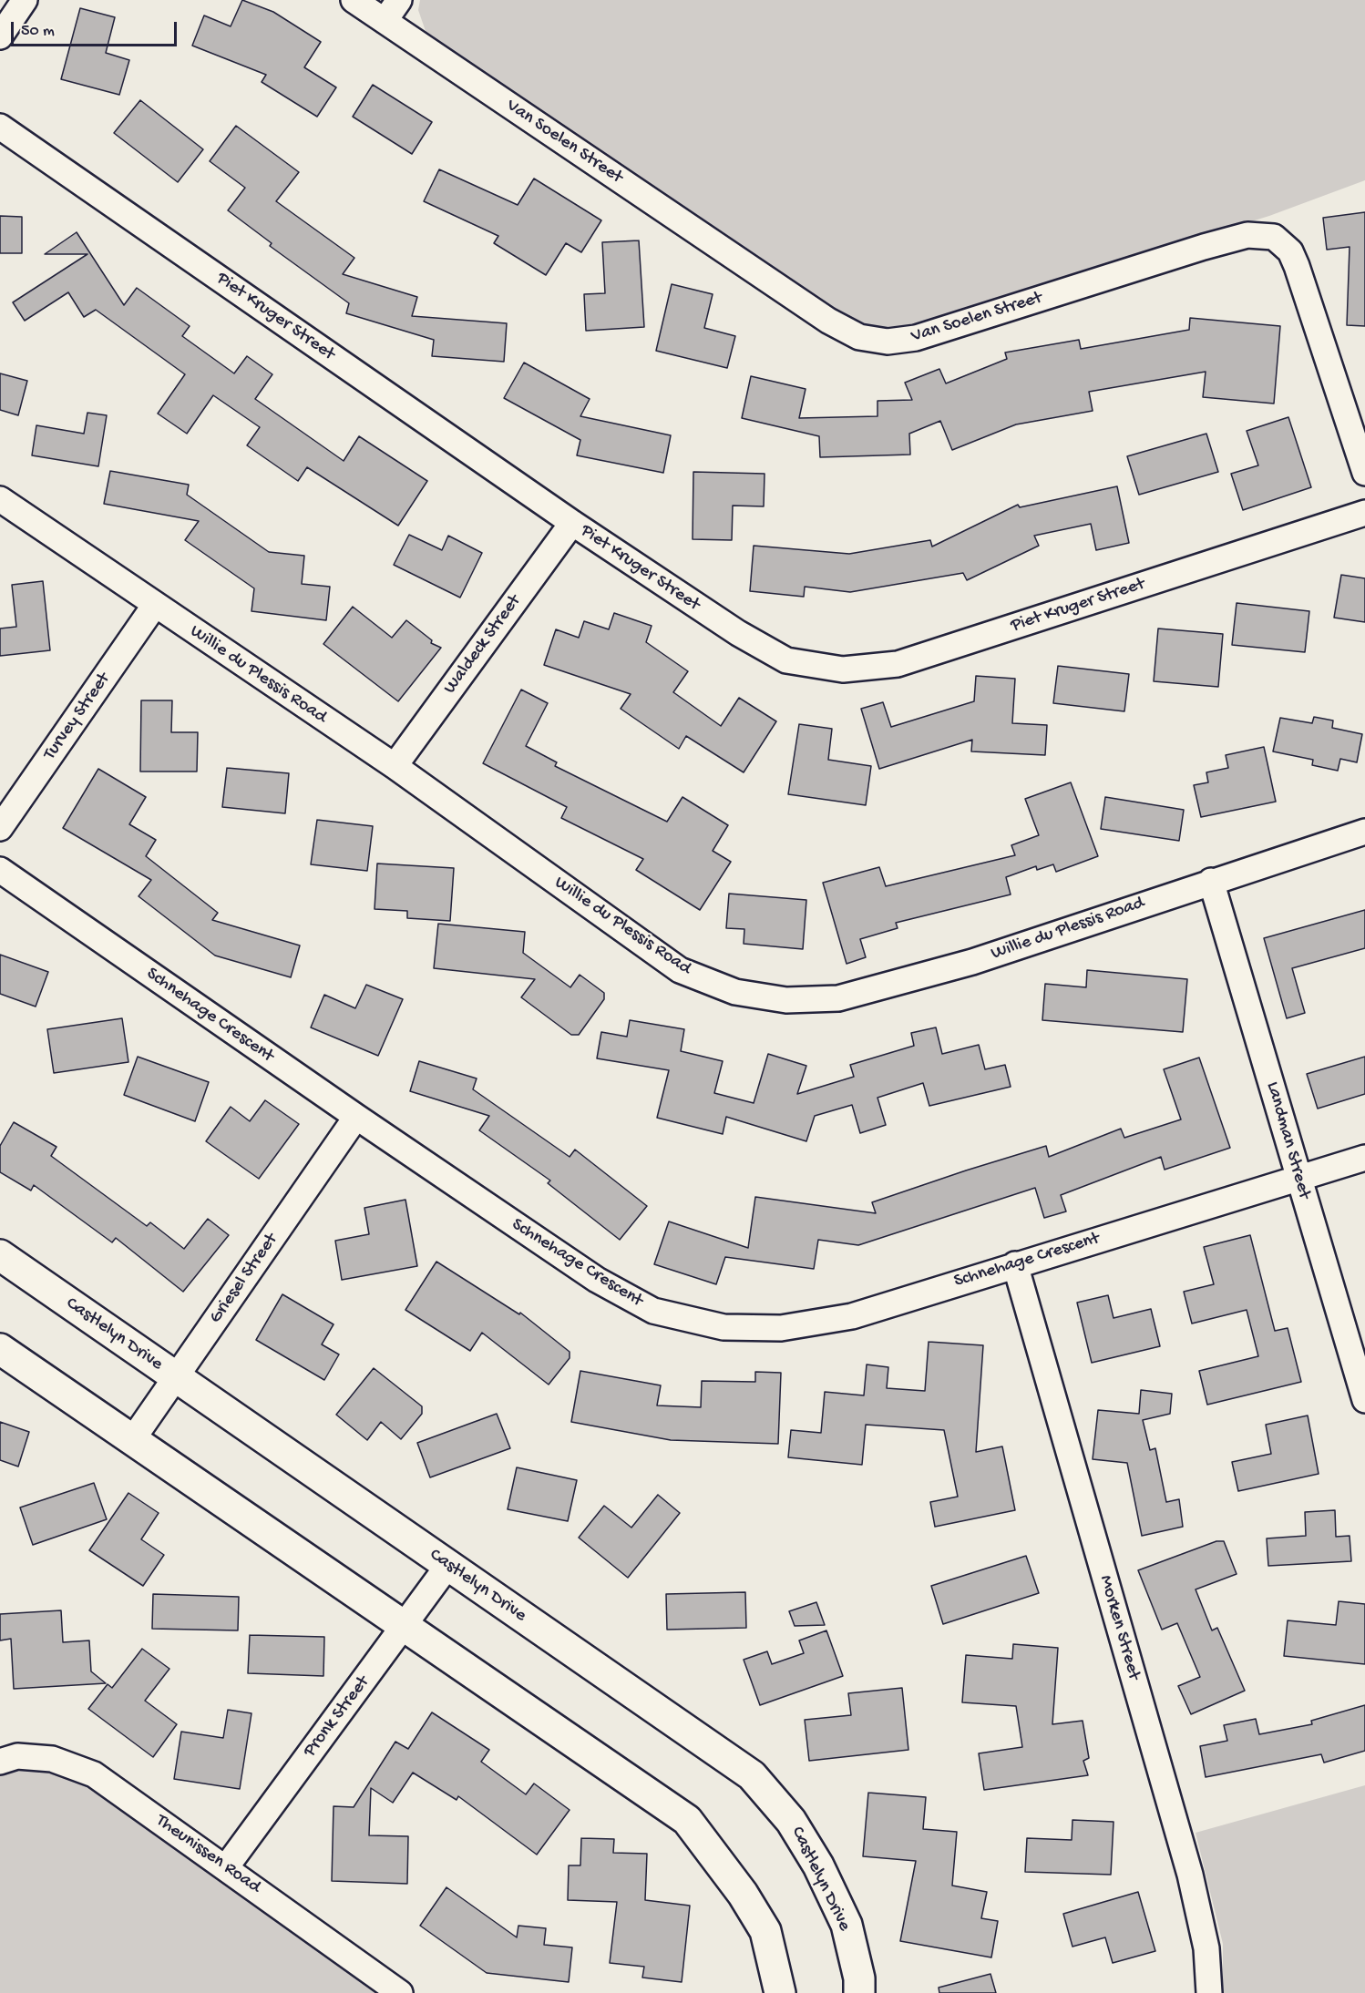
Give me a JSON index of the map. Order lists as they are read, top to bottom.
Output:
{
  "streets": {
    "street": [
      "Van Soelen Street",
      "Piet Kruger Street",
      "Waldeck Street",
      "Willie du Plessis Road",
      "Turvey Street",
      "Schnehage Crescent",
      "Landman Street",
      "Griesel Street",
      "Castlelyn Drive",
      "Morken Street",
      "Pronk Street",
      "Theunissen Road"
    ]
  },
  "crossings": [
    ["Piet Kruger Street", "Waldeck Street"],
    ["Waldeck Street", "Willie du Plessis Road"],
    ["Willie du Plessis Road", "Turvey Street"],
    ["Willie du Plessis Road", "Landman Street"],
    ["Schnehage Crescent", "Landman Street"],
    ["Schnehage Crescent", "Griesel Street"],
    ["Schnehage Crescent", "Morken Street"],
    ["Griesel Street", "Castlelyn Drive"],
    ["Castlelyn Drive", "Pronk Street"],
    ["Pronk Street", "Theunissen Road"]
  ],
  "scale_bar": "50 m"
}
